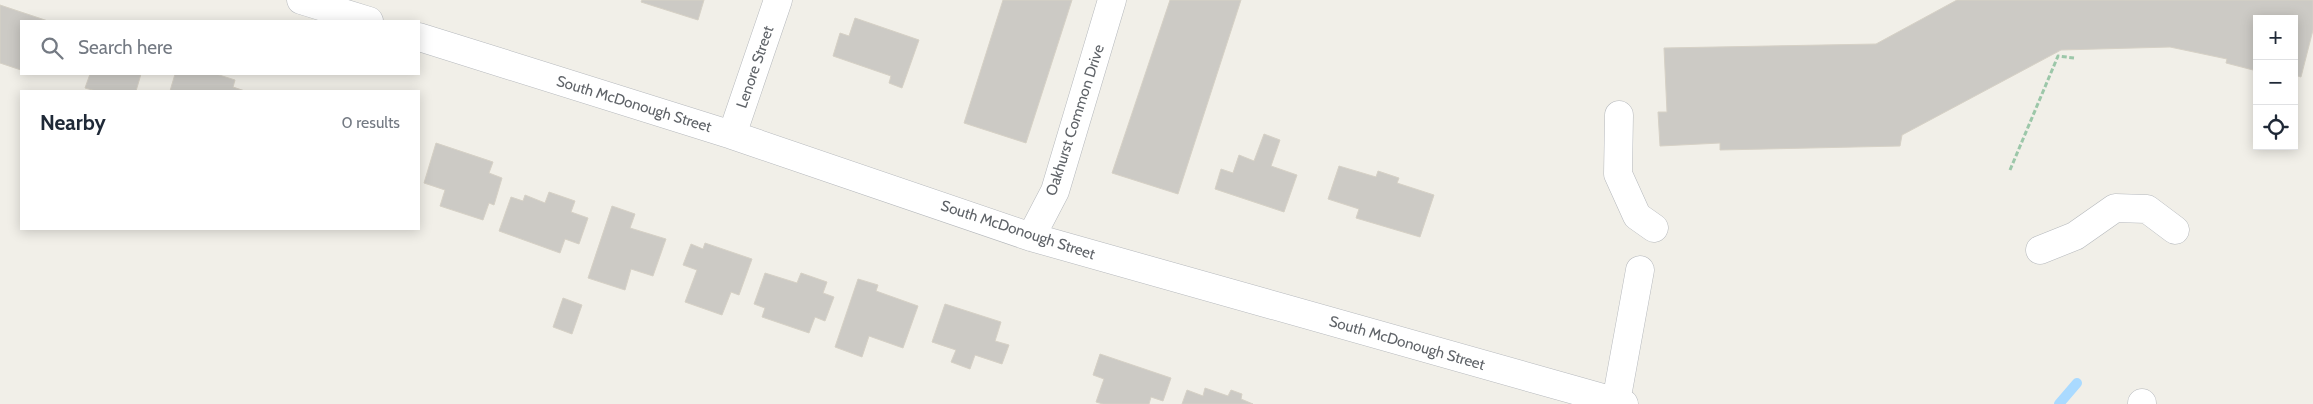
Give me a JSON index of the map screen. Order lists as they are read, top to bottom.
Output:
{
  "streets": {
    "street": ["Lenore Street", "South McDonough Street", "Oakhurst Common Drive"]
  },
  "crossings": [
    ["Lenore Street", "South McDonough Street"],
    ["South McDonough Street", "Oakhurst Common Drive"]
  ],
  "page": {
    "map_buttons": ["+", "−"],
    "search": "Search here",
    "heading": ["Nearby", "0 results"]
  }
}
